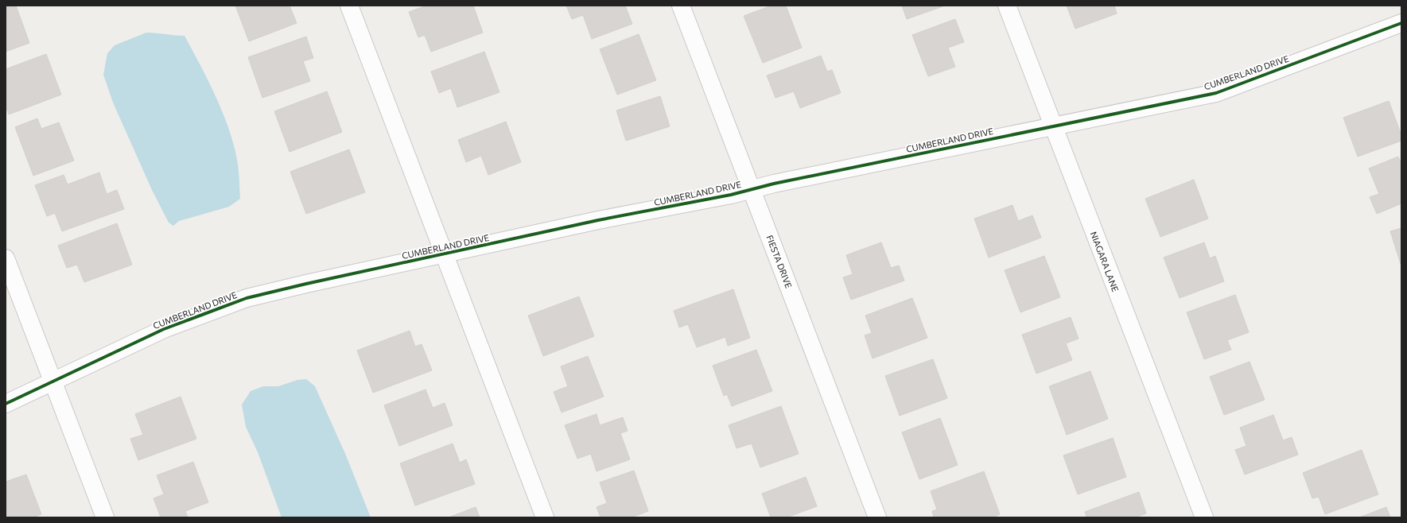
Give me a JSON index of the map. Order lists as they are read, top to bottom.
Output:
{
  "streets": {
    "street": ["CUMBERLAND DRIVE", "FIESTA DRIVE", "NIAGARA LANE"]
  },
  "crossings": [
    ["CUMBERLAND DRIVE", "FIESTA DRIVE"],
    ["CUMBERLAND DRIVE", "NIAGARA LANE"]
  ]
}
